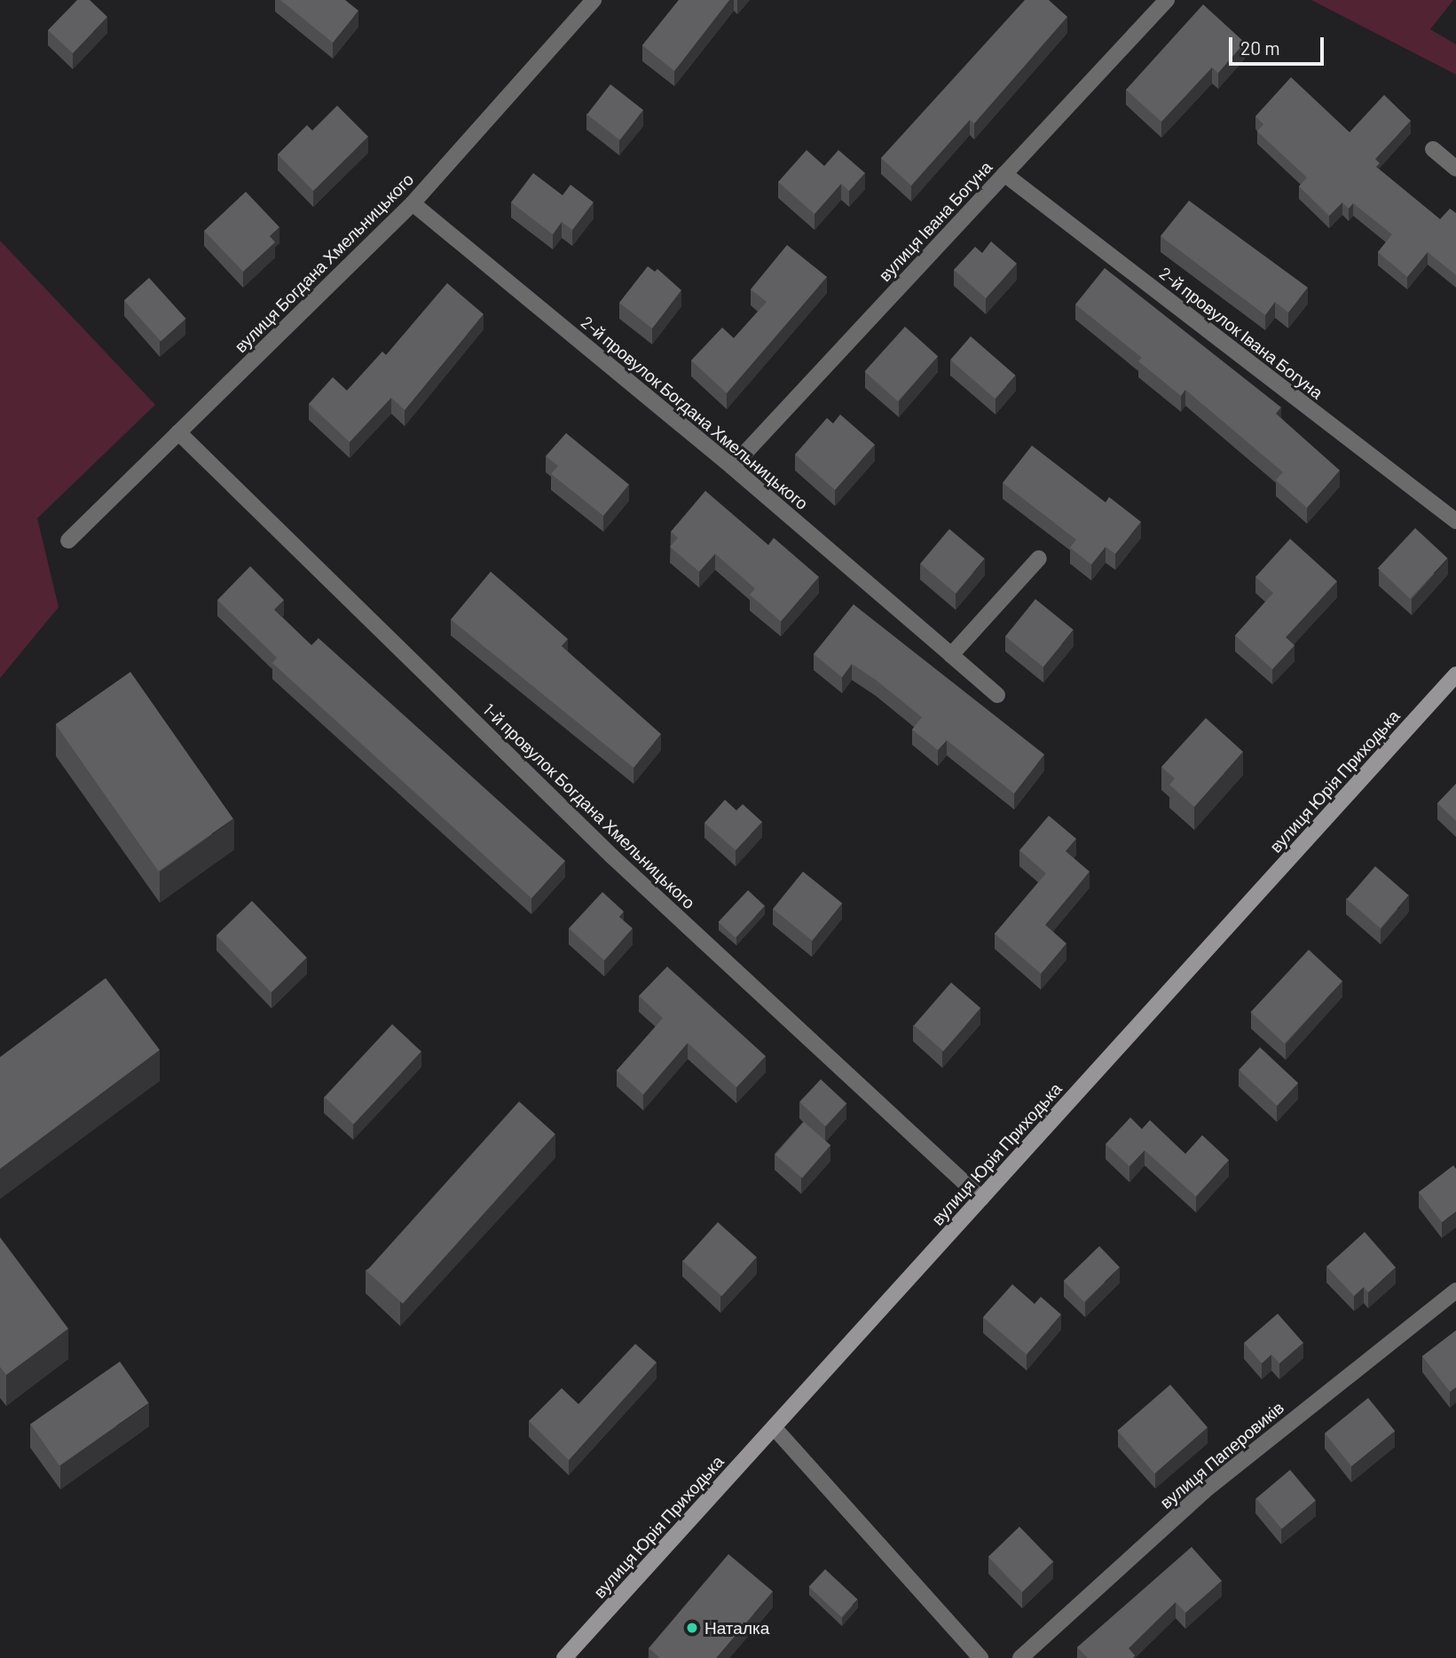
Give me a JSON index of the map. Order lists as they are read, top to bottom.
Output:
{
  "streets": {
    "street": [
      "вулиця Івана Богуна",
      "вулиця Богдана Хмельницького",
      "2-й провулок Івана Богуна",
      "2-й провулок Богдана Хмельницького",
      "вулиця Юрія Приходька",
      "1-й провулок Богдана Хмельницького",
      "вулиця Паперовиків"
    ]
  },
  "crossings": [
    ["вулиця Івана Богуна", "2-й провулок Івана Богуна"],
    ["вулиця Івана Богуна", "2-й провулок Богдана Хмельницького"],
    ["вулиця Богдана Хмельницького", "2-й провулок Богдана Хмельницького"],
    ["вулиця Богдана Хмельницького", "1-й провулок Богдана Хмельницького"],
    ["вулиця Юрія Приходька", "1-й провулок Богдана Хмельницького"]
  ],
  "places": ["Наталка"],
  "scale_bar": "20 m"
}
